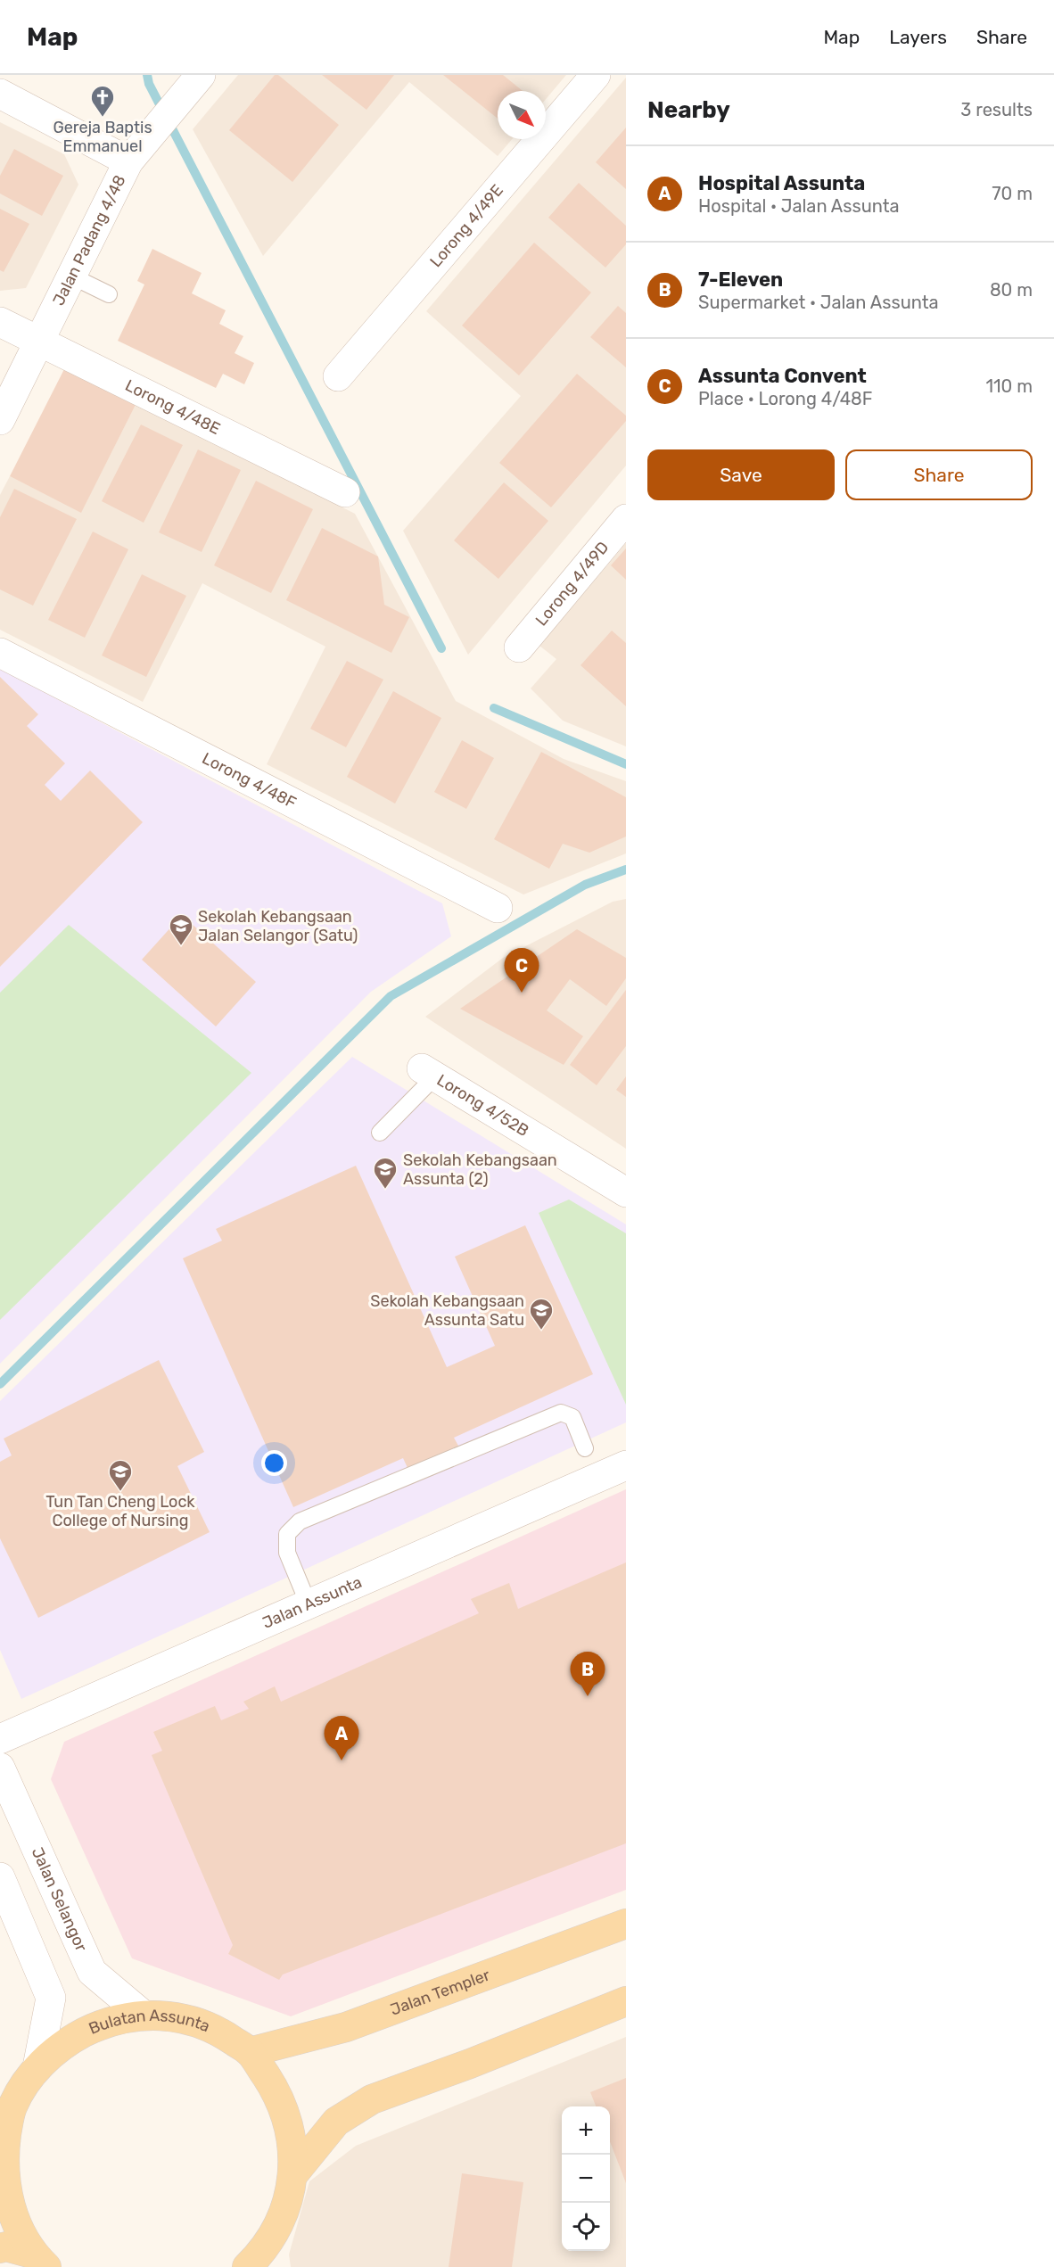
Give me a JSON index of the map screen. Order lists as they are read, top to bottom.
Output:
{
  "streets": {
    "main road": ["Jalan Templer", "Bulatan Assunta"],
    "street": [
      "Lorong 4/49E",
      "Jalan Padang 4/48",
      "Lorong 4/48E",
      "Lorong 4/49D",
      "Lorong 4/48F",
      "Lorong 4/52B",
      "Jalan Assunta",
      "Jalan Selangor"
    ]
  },
  "crossings": [
    ["Jalan Padang 4/48", "Lorong 4/48E"],
    ["Jalan Selangor", "Bulatan Assunta"],
    ["Jalan Templer", "Bulatan Assunta"]
  ],
  "places": {
    "church": ["Gereja Baptis Emmanuel"],
    "school or university": [
      "Sekolah Kebangsaan Jalan Selangor (Satu)",
      "Sekolah Kebangsaan Assunta (2)",
      "Sekolah Kebangsaan Assunta Satu",
      "Tun Tan Cheng Lock College of Nursing"
    ]
  },
  "north": "bottom right",
  "page": {
    "header": "Map",
    "nav": ["Map", "Layers", "Share"],
    "heading": ["Nearby", "3 results"],
    "list": [
      {
        "mark": "A",
        "name": "Hospital Assunta",
        "note": "Hospital · Jalan Assunta",
        "value": "70 m"
      },
      {
        "mark": "B",
        "name": "7-Eleven",
        "note": "Supermarket · Jalan Assunta",
        "value": "80 m"
      },
      {
        "mark": "C",
        "name": "Assunta Convent",
        "note": "Place · Lorong 4/48F",
        "value": "110 m"
      }
    ],
    "buttons": ["Save", "Share"],
    "pins": ["C", "B", "A"],
    "map_buttons": ["+", "−"]
  }
}
